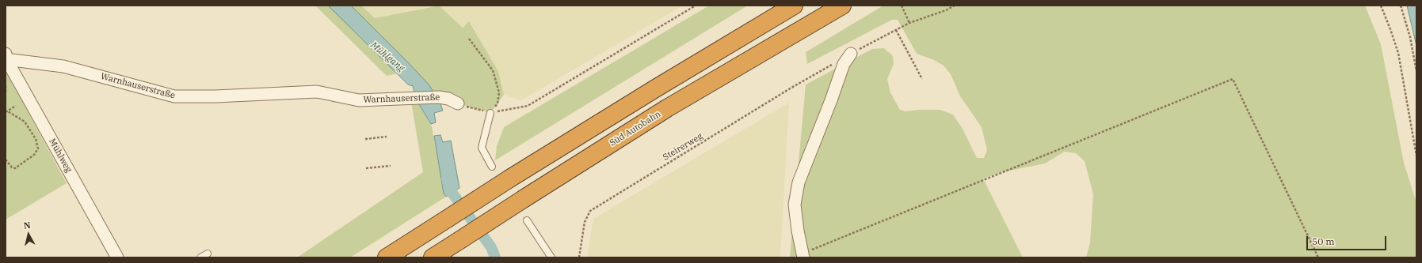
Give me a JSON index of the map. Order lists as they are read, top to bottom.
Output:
{
  "streets": {
    "highway": ["Süd Autobahn"],
    "street": ["Warnhauserstraße", "Mühlweg"],
    "path": ["Steirerweg"]
  },
  "crossings": [
    ["Warnhauserstraße", "Mühlweg"]
  ],
  "water": ["Mühlgang"],
  "scale_bar": "50 m",
  "north": "top"
}
